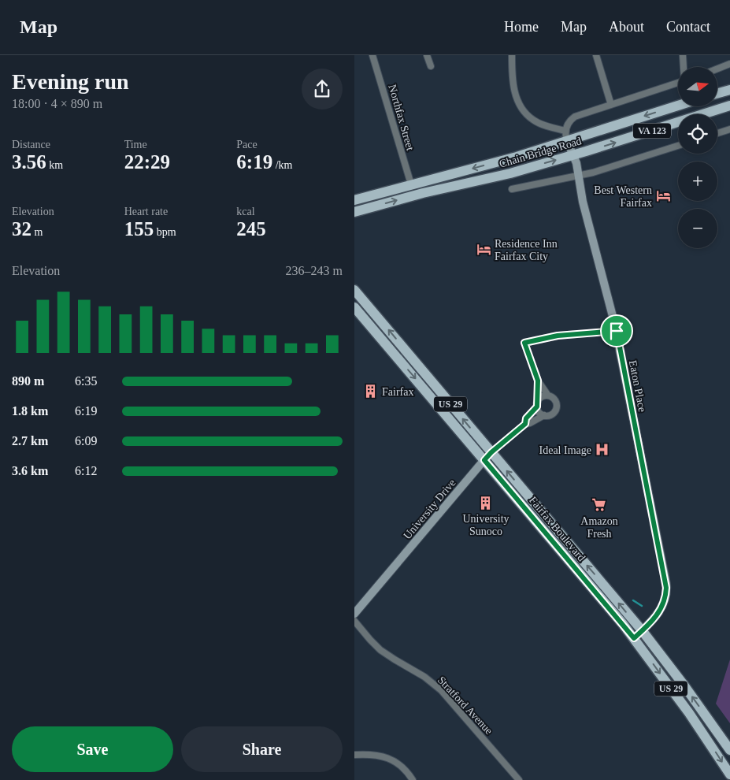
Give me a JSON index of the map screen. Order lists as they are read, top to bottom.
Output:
{
  "streets": {
    "main road": [
      "VA 123",
      "Chain Bridge Road",
      "US 29",
      "Fairfax Boulevard"
    ],
    "street": [
      "Northfax Street",
      "Eaton Place",
      "University Drive",
      "Stratford Avenue"
    ]
  },
  "crossings": [
    ["Northfax Street", "Chain Bridge Road"],
    ["Chain Bridge Road", "Eaton Place"],
    ["Eaton Place", "University Drive"],
    ["Eaton Place", "Fairfax Boulevard"],
    ["University Drive", "Fairfax Boulevard"]
  ],
  "places": {
    "hotel": ["Best Western Fairfax", "Residence Inn Fairfax City"],
    "building": ["Fairfax", "University Sunoco"],
    "hospital": ["Ideal Image"],
    "supermarket": ["Amazon Fresh"]
  },
  "north": "right",
  "page": {
    "header": "Map",
    "nav": [
      "Home",
      "Map",
      "About",
      "Contact"
    ],
    "heading": ["Evening run", "18:00 · 4 × 890 m"],
    "map_buttons": ["+", "−"],
    "stats": [
      ["Distance", "3.56 km"],
      ["Time", "22:29"],
      ["Pace", "6:19 /km"],
      ["Elevation", "32 m"],
      ["Heart rate", "155 bpm"],
      ["kcal", "245"]
    ],
    "chart": ["Elevation", "236–243 m"],
    "list": [
      {
        "name": "890 m",
        "note": "6:35"
      },
      {
        "name": "1.8 km",
        "note": "6:19"
      },
      {
        "name": "2.7 km",
        "note": "6:09"
      },
      {
        "name": "3.6 km",
        "note": "6:12"
      }
    ],
    "buttons": ["Save", "Share"]
  }
}
